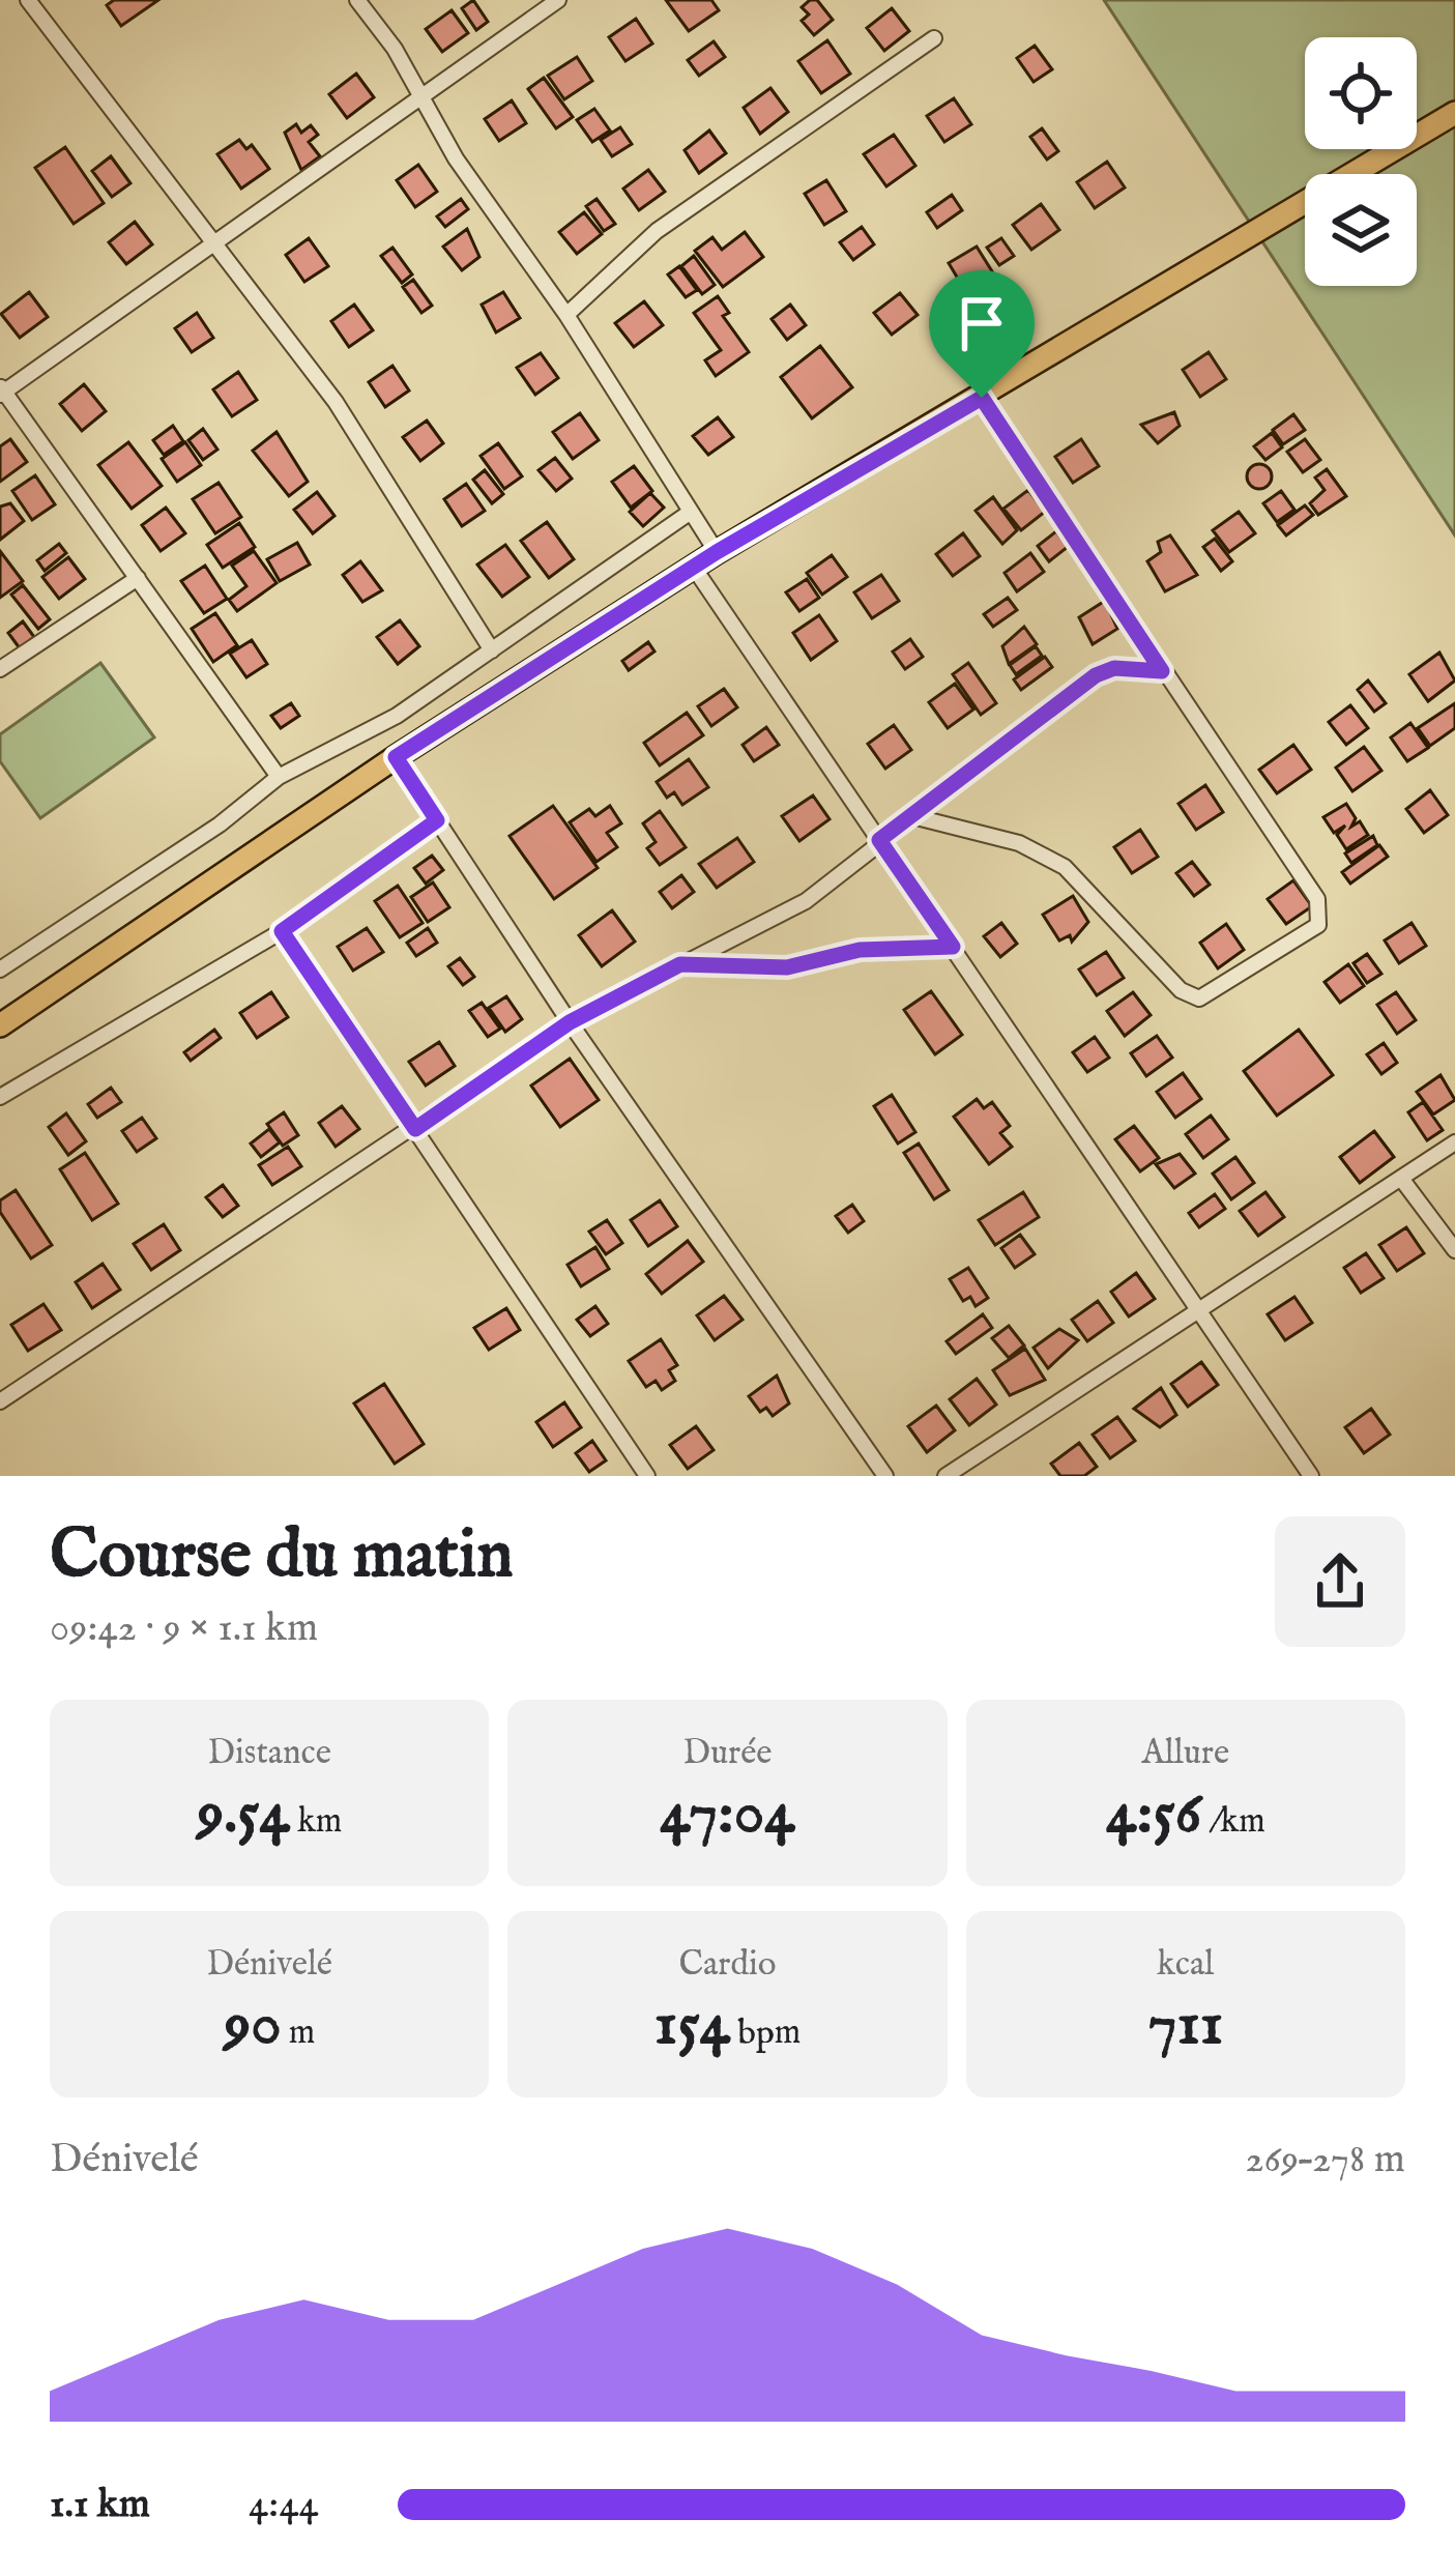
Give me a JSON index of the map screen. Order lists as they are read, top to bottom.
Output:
{
  "page": {
    "heading": ["Course du matin", "09:42 · 9 × 1.1 km"],
    "stats": [
      ["Distance", "9.54 km"],
      ["Durée", "47:04"],
      ["Allure", "4:56 /km"],
      ["Dénivelé", "90 m"],
      ["Cardio", "154 bpm"],
      ["kcal", "711"]
    ],
    "chart": ["Dénivelé", "269–278 m"],
    "list": [
      {
        "name": "1.1 km",
        "note": "4:44"
      }
    ]
  }
}
